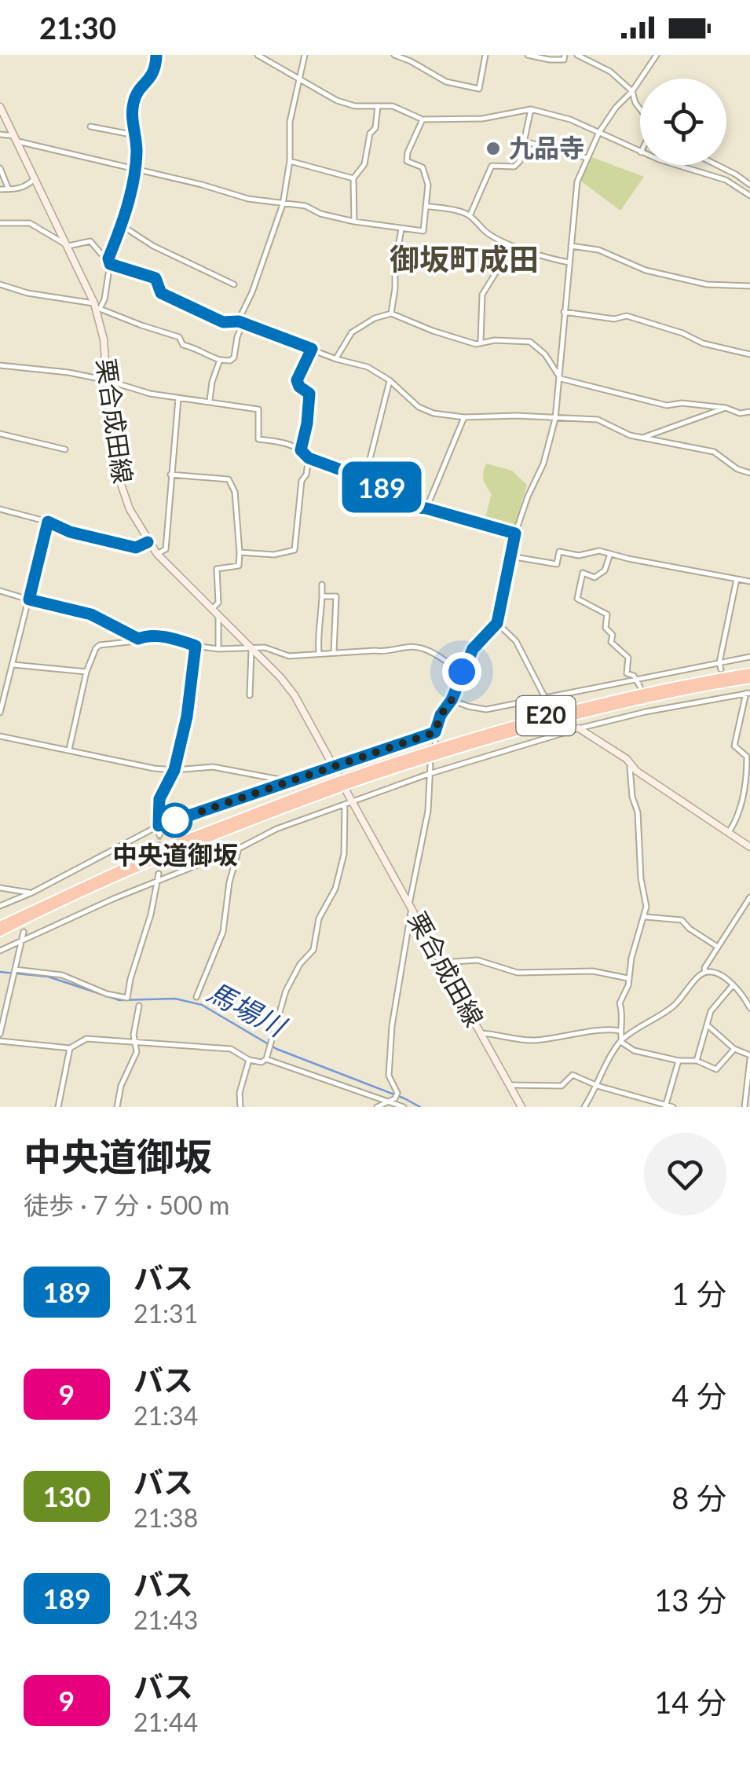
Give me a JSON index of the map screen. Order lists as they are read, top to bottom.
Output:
{
  "streets": {
    "highway": ["E20"],
    "main road": ["栗合成田線"]
  },
  "crossings": [
    ["栗合成田線", "E20"]
  ],
  "districts": ["御坂町成田"],
  "water": ["馬場川"],
  "places": ["九品寺", "中央道御坂"],
  "lines": ["bus line 189"],
  "page": {
    "status": "21:30",
    "on_map": "189",
    "heading": ["中央道御坂", "徒歩 · 7 分 · 500 m"],
    "list": [
      {
        "mark": "189",
        "name": "バス",
        "note": "21:31",
        "value": "1 分"
      },
      {
        "mark": "9",
        "name": "バス",
        "note": "21:34",
        "value": "4 分"
      },
      {
        "mark": "130",
        "name": "バス",
        "note": "21:38",
        "value": "8 分"
      },
      {
        "mark": "189",
        "name": "バス",
        "note": "21:43",
        "value": "13 分"
      },
      {
        "mark": "9",
        "name": "バス",
        "note": "21:44",
        "value": "14 分"
      }
    ]
  }
}
